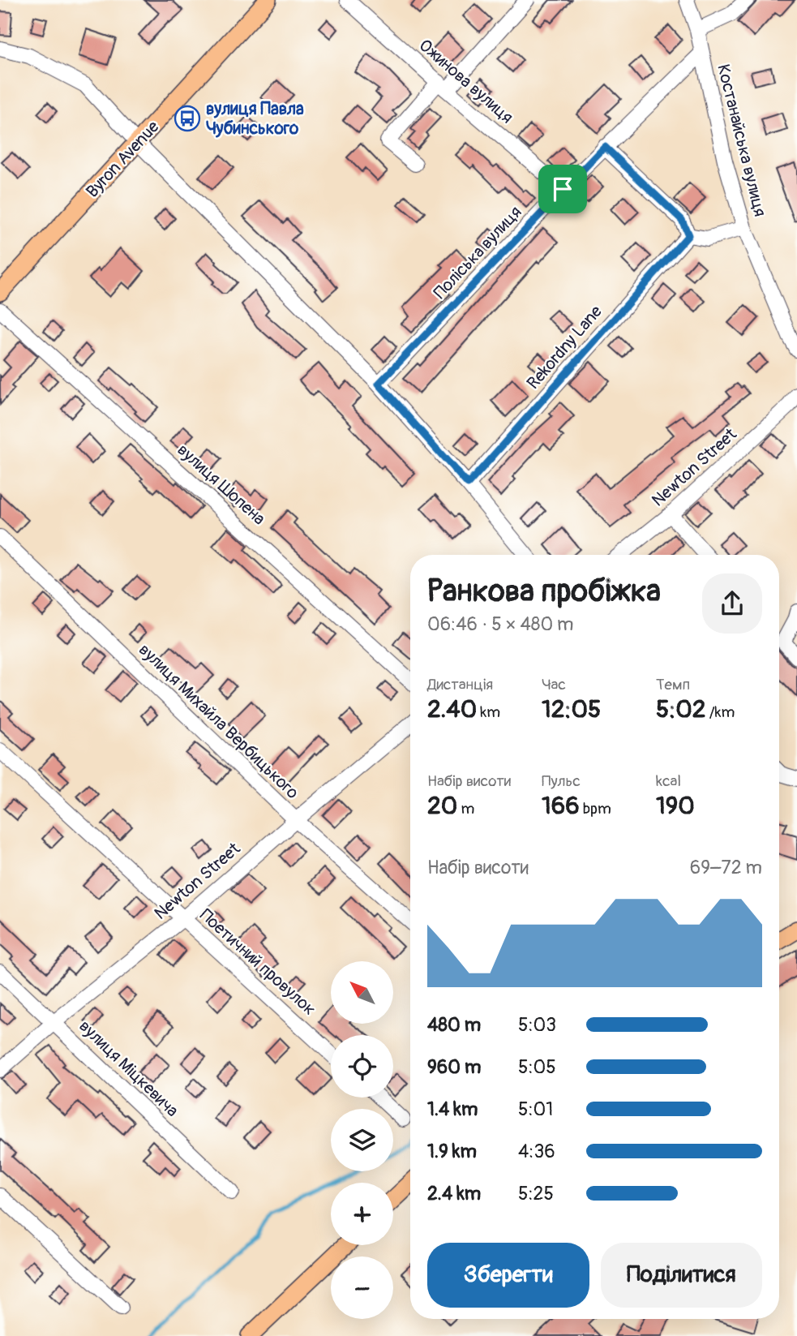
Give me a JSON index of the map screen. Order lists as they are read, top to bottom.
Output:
{
  "streets": {
    "main road": ["Byron Avenue"],
    "street": [
      "Ожинова вулиця",
      "Костанайська вулиця",
      "Поліська вулиця",
      "Rekordny Lane",
      "Newton Street",
      "вулиця Шопена",
      "вулиця Михайла Вербицького",
      "Поетичний провулок",
      "вулиця Міцкевича"
    ]
  },
  "crossings": [
    ["Ожинова вулиця", "Поліська вулиця"],
    ["Костанайська вулиця", "Поліська вулиця"],
    ["Newton Street", "вулиця Михайла Вербицького"],
    ["Newton Street", "Поетичний провулок"],
    ["Newton Street", "вулиця Міцкевича"]
  ],
  "places": {
    "bus stop": ["вулиця Павла Чубинського"]
  },
  "north": "top left",
  "page": {
    "heading": ["Ранкова пробіжка", "06:46 · 5 × 480 m"],
    "stats": [
      ["Дистанція", "2.40 km"],
      ["Час", "12:05"],
      ["Темп", "5:02 /km"],
      ["Набір висоти", "20 m"],
      ["Пульс", "166 bpm"],
      ["kcal", "190"]
    ],
    "chart": ["Набір висоти", "69–72 m"],
    "map_buttons": ["+", "−"],
    "list": [
      {
        "name": "480 m",
        "note": "5:03"
      },
      {
        "name": "960 m",
        "note": "5:05"
      },
      {
        "name": "1.4 km",
        "note": "5:01"
      },
      {
        "name": "1.9 km",
        "note": "4:36"
      },
      {
        "name": "2.4 km",
        "note": "5:25"
      }
    ],
    "buttons": ["Зберегти", "Поділитися"]
  }
}
